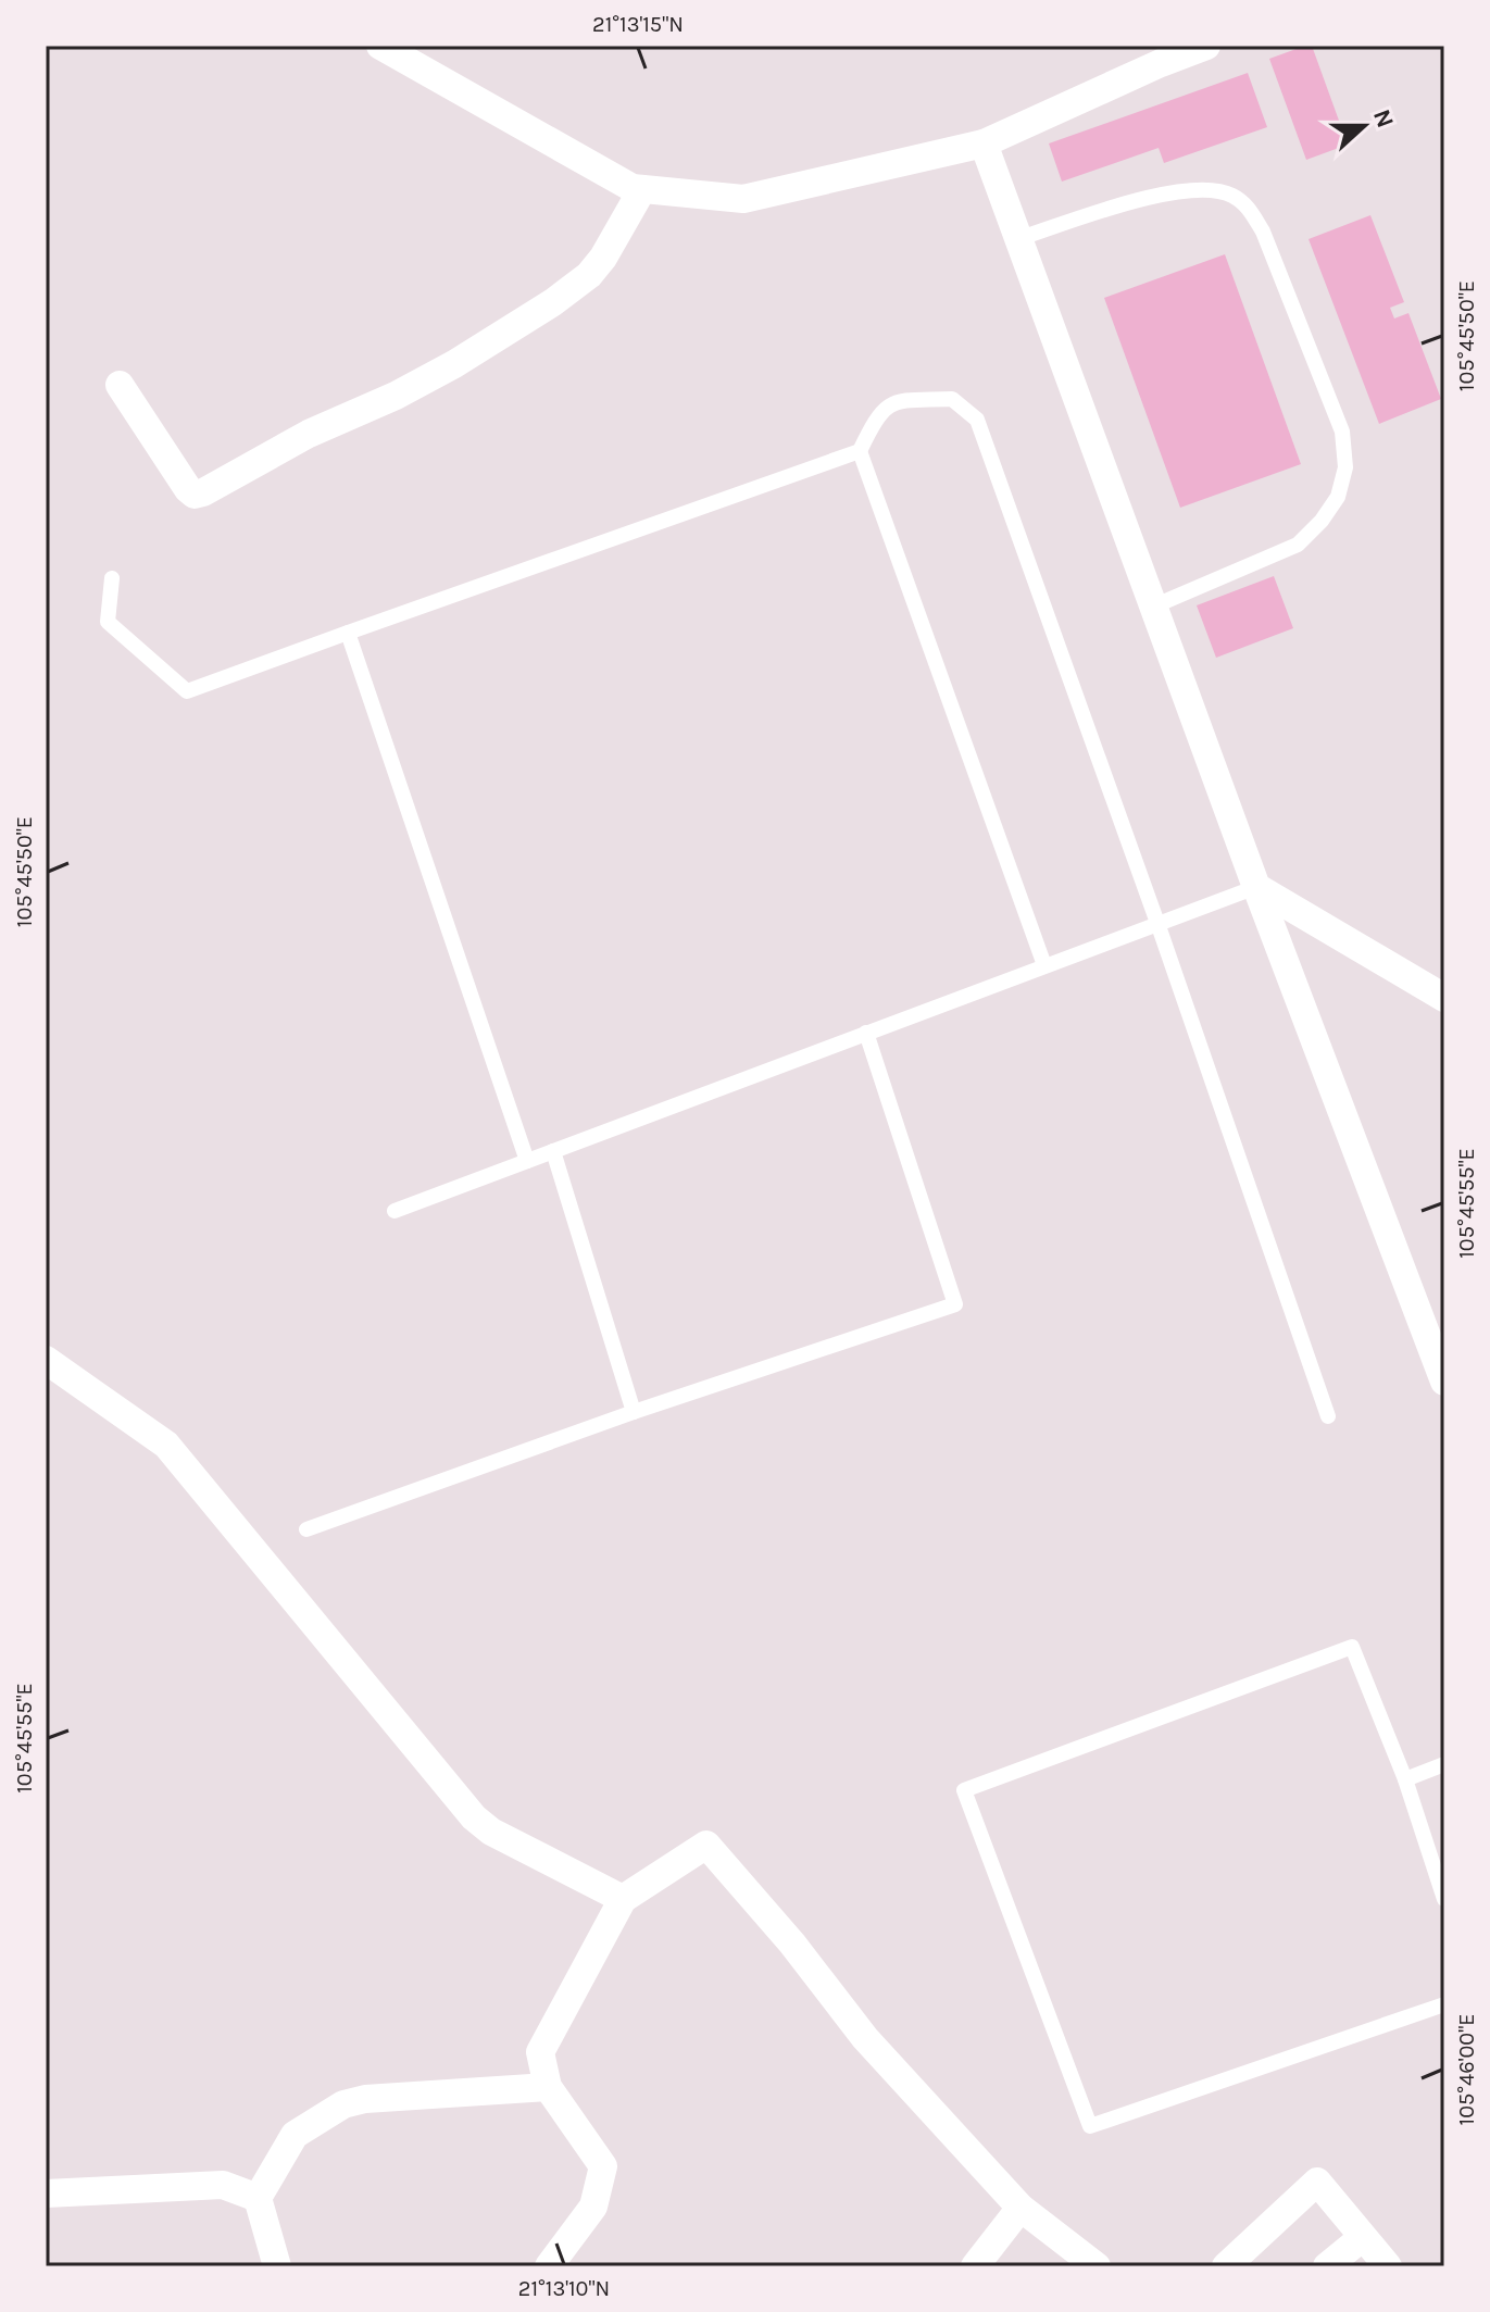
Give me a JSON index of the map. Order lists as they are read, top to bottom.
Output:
{
  "north": "right",
  "coordinates": [
    "21°13'15\"N",
    "105°45'50\"E",
    "105°45'55\"E",
    "105°46'00\"E",
    "21°13'10\"N"
  ]
}
